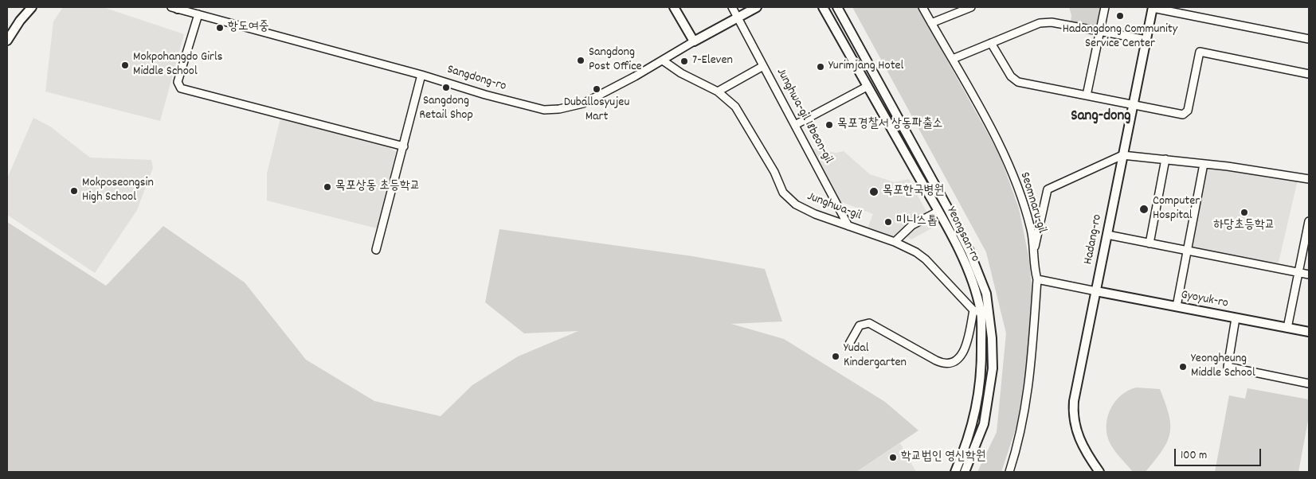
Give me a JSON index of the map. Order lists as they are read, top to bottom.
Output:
{
  "streets": {
    "street": [
      "Sangdong-ro",
      "Junghwa-gil 18beon-gil",
      "Seomnaru-gil",
      "Junghwa-gil",
      "Yeongsan-ro",
      "Hadang-ro",
      "Gyoyuk-ro"
    ]
  },
  "crossings": [
    ["Sangdong-ro", "Junghwa-gil 18beon-gil"],
    ["Sangdong-ro", "Junghwa-gil"],
    ["Junghwa-gil 18beon-gil", "Junghwa-gil"],
    ["Junghwa-gil", "Yeongsan-ro"],
    ["Hadang-ro", "Gyoyuk-ro"]
  ],
  "districts": ["Sang-dong"],
  "places": [
    "Hadangdong Community Service Center",
    "항도여중",
    "Sangdong Post Office",
    "7-Eleven",
    "Mokpohangdo Girls Middle School",
    "Yurimjang Hotel",
    "Sangdong Retail Shop",
    "Duballosyujeu Mart",
    "목포경찰서 상동파출소",
    "목포상동 초등학교",
    "Mokposeongsin High School",
    "목포한국병원",
    "Computer Hospital",
    "하당초등학교",
    "미니스톱",
    "Yudal Kindergarten",
    "Yeongheung Middle School",
    "학교법인 영신학원"
  ],
  "scale_bar": "100 m"
}
